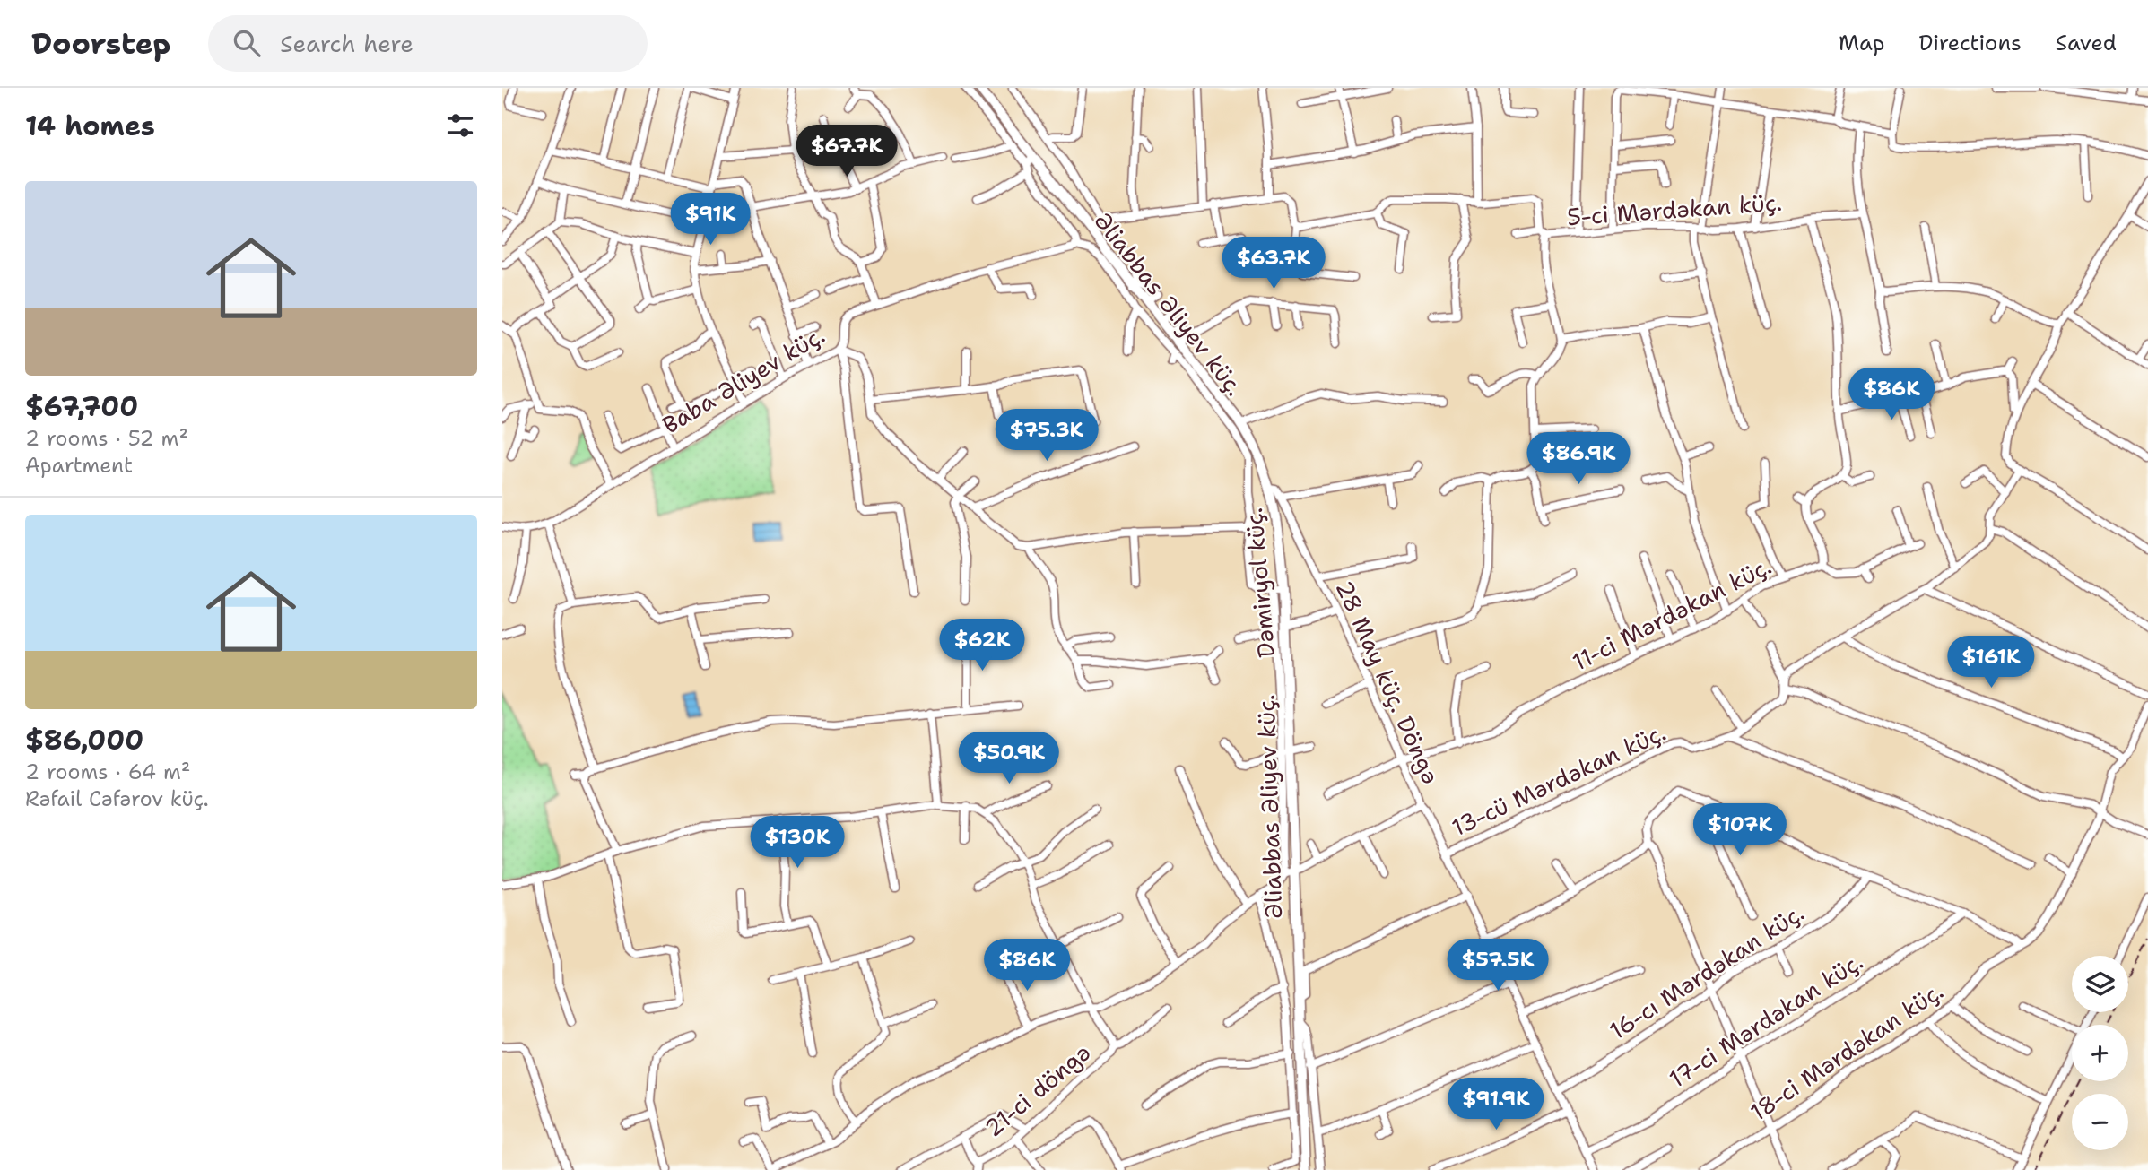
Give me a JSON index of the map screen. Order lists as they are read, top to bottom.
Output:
{
  "streets": {
    "main road": ["Əliabbas Əliyev küç.", "Dəmiryol küç."],
    "street": [
      "5-ci Mərdəkan küç.",
      "Baba Əliyev küç.",
      "11-ci Mərdəkan küç.",
      "28 May küç. Döngə",
      "13-cü Mərdəkan küç.",
      "16-cı Mərdəkan küç.",
      "17-ci Mərdəkan küç.",
      "18-ci Mərdəkan küç.",
      "21-ci döngə"
    ]
  },
  "crossings": [
    ["Əliabbas Əliyev küç.", "Dəmiryol küç."],
    ["Əliabbas Əliyev küç.", "28 May küç. Döngə"],
    ["Baba Əliyev küç.", "Dəmiryol küç."],
    ["Dəmiryol küç.", "28 May küç. Döngə"],
    ["11-ci Mərdəkan küç.", "28 May küç. Döngə"],
    ["28 May küç. Döngə", "21-ci döngə"]
  ],
  "page": {
    "header": "Doorstep",
    "search": "Search here",
    "nav": ["Map", "Directions", "Saved"],
    "heading": "14 homes",
    "price": [
      "$67.7K",
      "$91K",
      "$63.7K",
      "$86K",
      "$75.3K",
      "$86.9K",
      "$62K",
      "$161K",
      "$50.9K",
      "$107K",
      "$130K",
      "$86K",
      "$57.5K",
      "$91.9K"
    ],
    "list": [
      {
        "name": "$67,700",
        "note": "2 rooms · 52 m² · Apartment"
      },
      {
        "name": "$86,000",
        "note": "2 rooms · 64 m² · Rəfail Cəfərov küç."
      }
    ],
    "map_buttons": ["+", "−"]
  }
}
